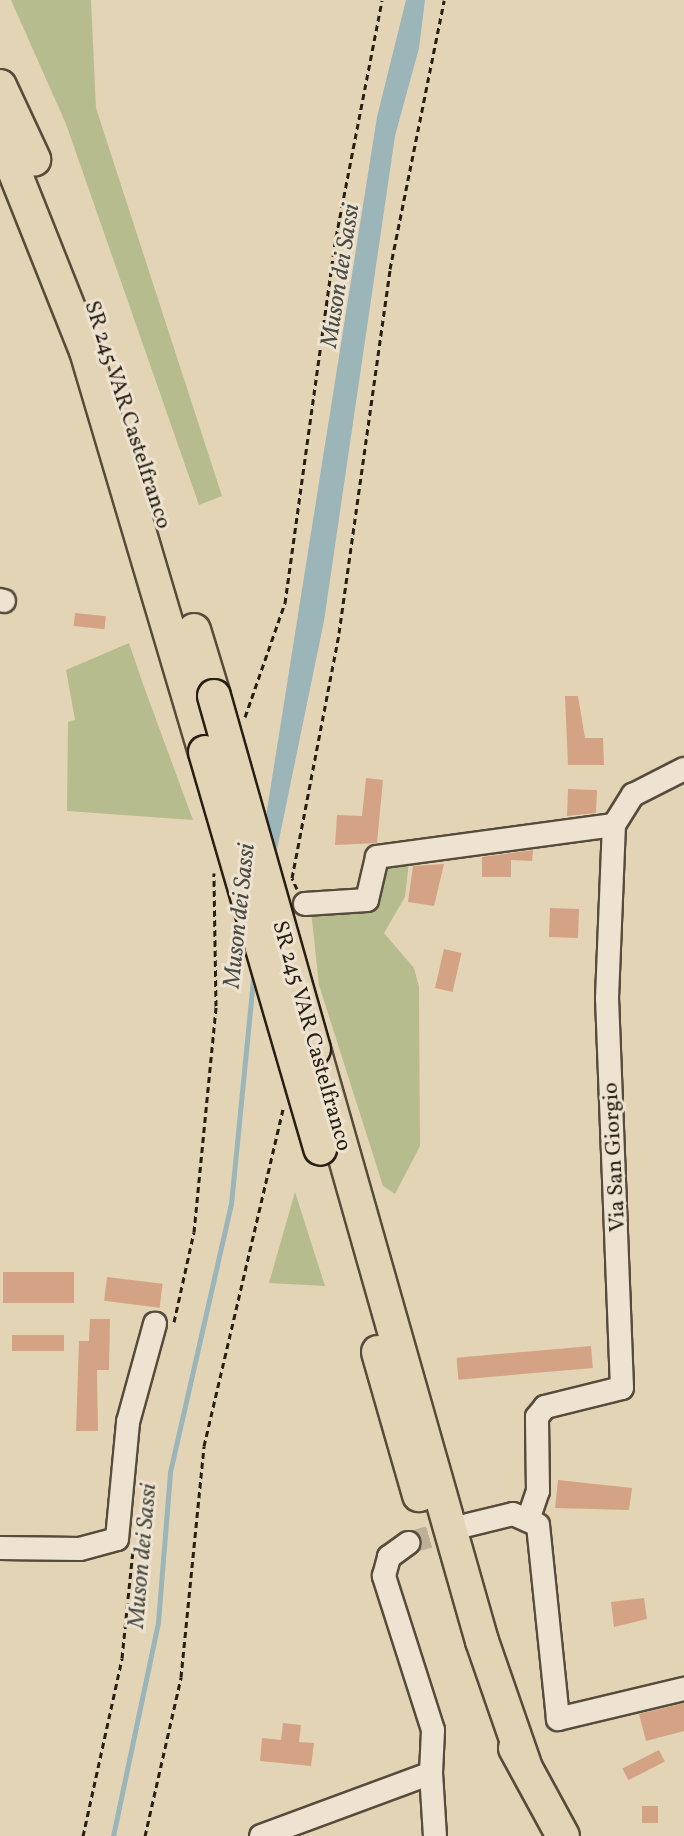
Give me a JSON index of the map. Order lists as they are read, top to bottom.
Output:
{
  "streets": {
    "highway": ["SR 245 VAR Castelfranco"],
    "street": ["Via San Giorgio"]
  },
  "water": ["Muson dei Sassi"]
}
